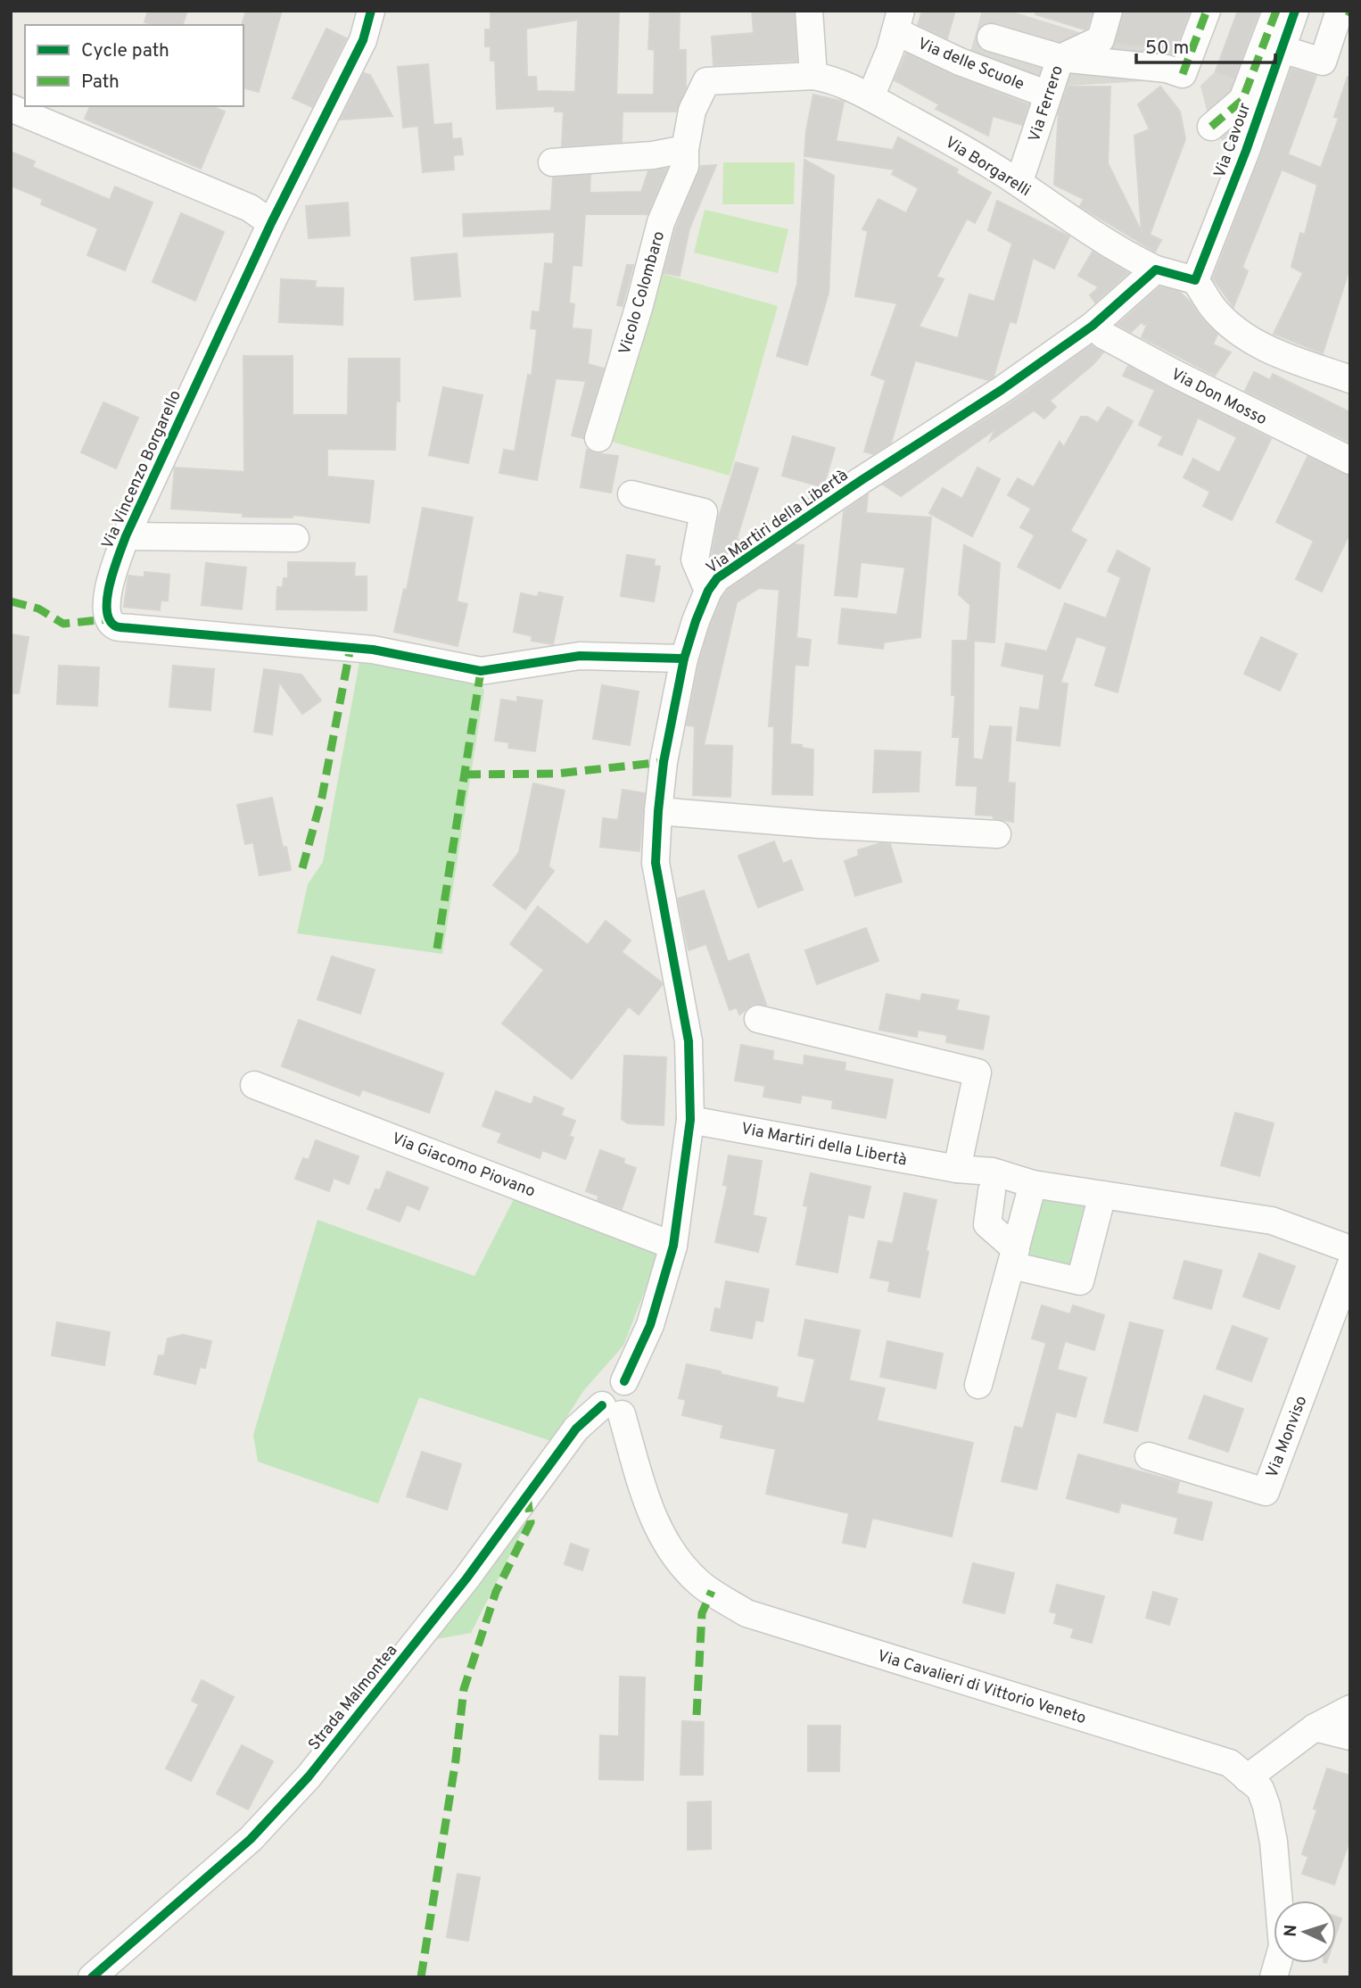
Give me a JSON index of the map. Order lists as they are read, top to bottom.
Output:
{
  "streets": {
    "street": [
      "Via delle Scuole",
      "Via Ferrero",
      "Via Cavour",
      "Via Borgarelli",
      "Vicolo Colombaro",
      "Via Don Mosso",
      "Via Vincenzo Borgarello",
      "Via Martiri della Libertà",
      "Via Giacomo Piovano",
      "Via Monviso",
      "Via Cavalieri di Vittorio Veneto",
      "Strada Malmontea"
    ]
  },
  "crossings": [
    ["Via delle Scuole", "Via Ferrero"],
    ["Via Ferrero", "Via Borgarelli"],
    ["Via Borgarelli", "Vicolo Colombaro"],
    ["Via Borgarelli", "Via Martiri della Libertà"],
    ["Via Don Mosso", "Via Martiri della Libertà"],
    ["Via Vincenzo Borgarello", "Via Martiri della Libertà"],
    ["Via Martiri della Libertà", "Via Giacomo Piovano"],
    ["Via Martiri della Libertà", "Via Cavalieri di Vittorio Veneto"],
    ["Via Martiri della Libertà", "Strada Malmontea"],
    ["Via Cavalieri di Vittorio Veneto", "Strada Malmontea"]
  ],
  "legend": ["Cycle path", "Path"],
  "scale_bar": "50 m",
  "north": "left"
}
